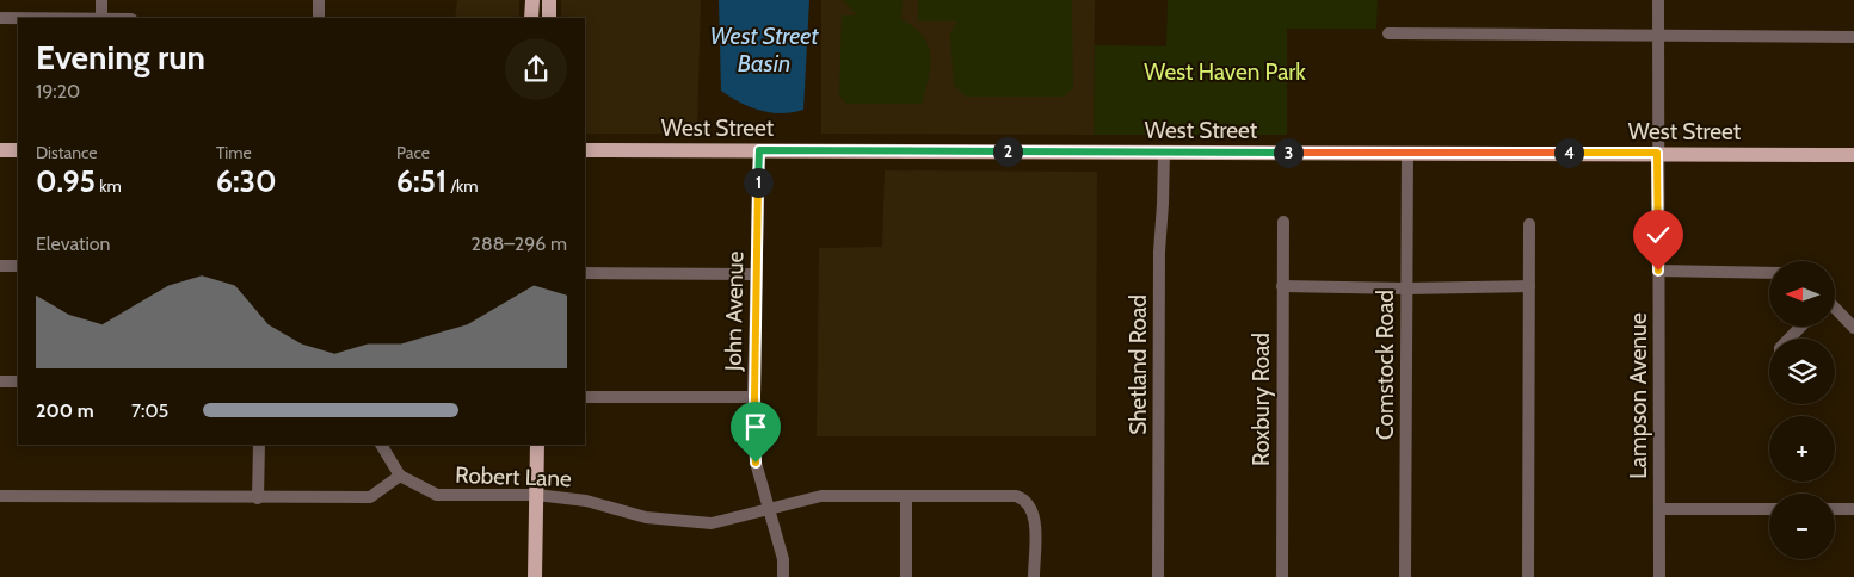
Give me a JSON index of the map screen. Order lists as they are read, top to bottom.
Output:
{
  "streets": {
    "main road": ["West Street"],
    "street": [
      "John Avenue",
      "Shetland Road",
      "Comstock Road",
      "Lampson Avenue",
      "Roxbury Road",
      "Robert Lane"
    ]
  },
  "crossings": [
    ["West Street", "John Avenue"],
    ["West Street", "Shetland Road"],
    ["West Street", "Comstock Road"],
    ["West Street", "Lampson Avenue"],
    ["John Avenue", "Robert Lane"]
  ],
  "water": ["West Street Basin"],
  "parks": ["West Haven Park"],
  "north": "left",
  "page": {
    "heading": ["Evening run", "19:20"],
    "stats": [
      ["Distance", "0.95 km"],
      ["Time", "6:30"],
      ["Pace", "6:51 /km"]
    ],
    "pins": [
      "2",
      "3",
      "4",
      "1"
    ],
    "chart": ["Elevation", "288–296 m"],
    "map_buttons": ["+", "−"],
    "list": [
      {
        "name": "200 m",
        "note": "7:05"
      }
    ]
  }
}
